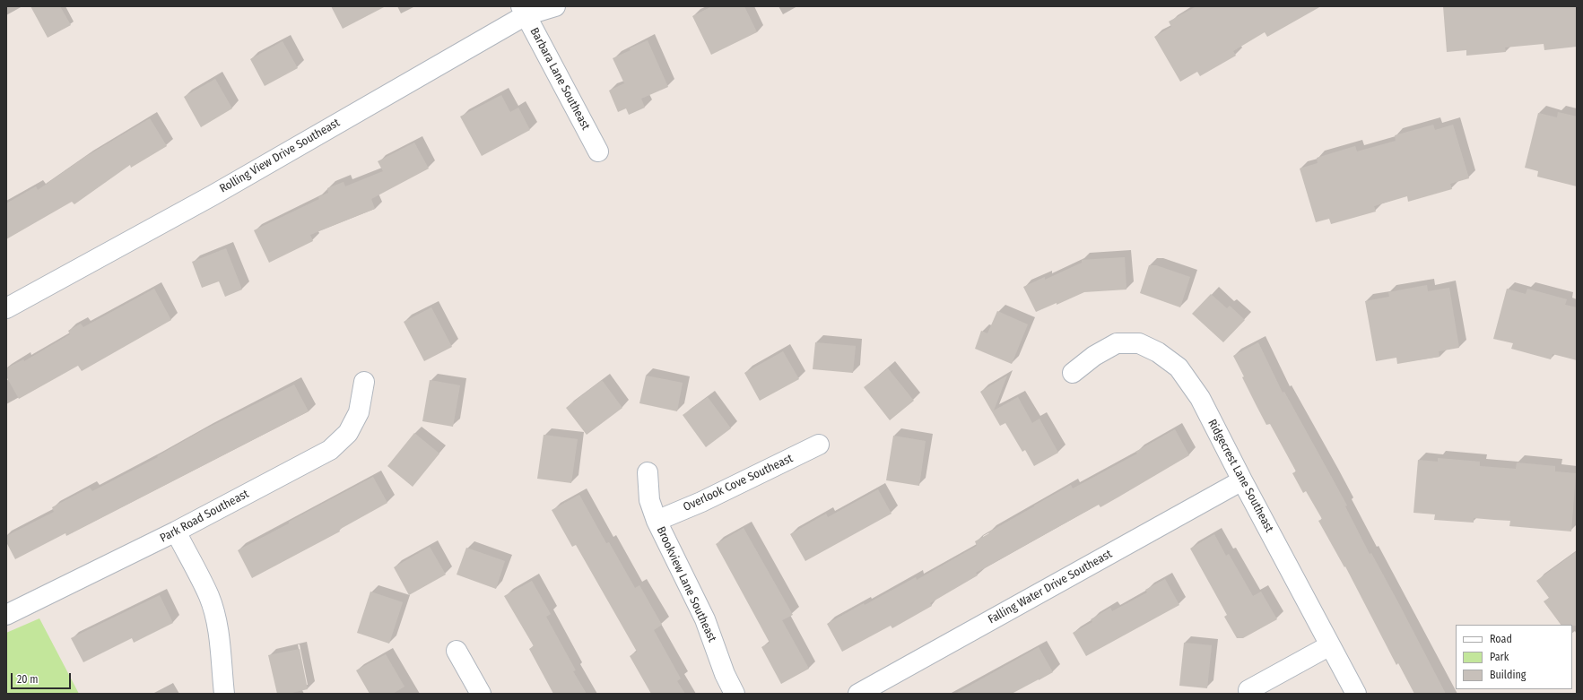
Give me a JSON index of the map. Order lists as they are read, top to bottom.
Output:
{
  "streets": {
    "street": [
      "Barbara Lane Southeast",
      "Rolling View Drive Southeast",
      "Ridgecrest Lane Southeast",
      "Overlook Cove Southeast",
      "Park Road Southeast",
      "Brookview Lane Southeast",
      "Falling Water Drive Southeast"
    ]
  },
  "crossings": [
    ["Barbara Lane Southeast", "Rolling View Drive Southeast"],
    ["Ridgecrest Lane Southeast", "Falling Water Drive Southeast"],
    ["Overlook Cove Southeast", "Brookview Lane Southeast"]
  ],
  "legend": ["Road", "Park", "Building"],
  "scale_bar": "20 m"
}
